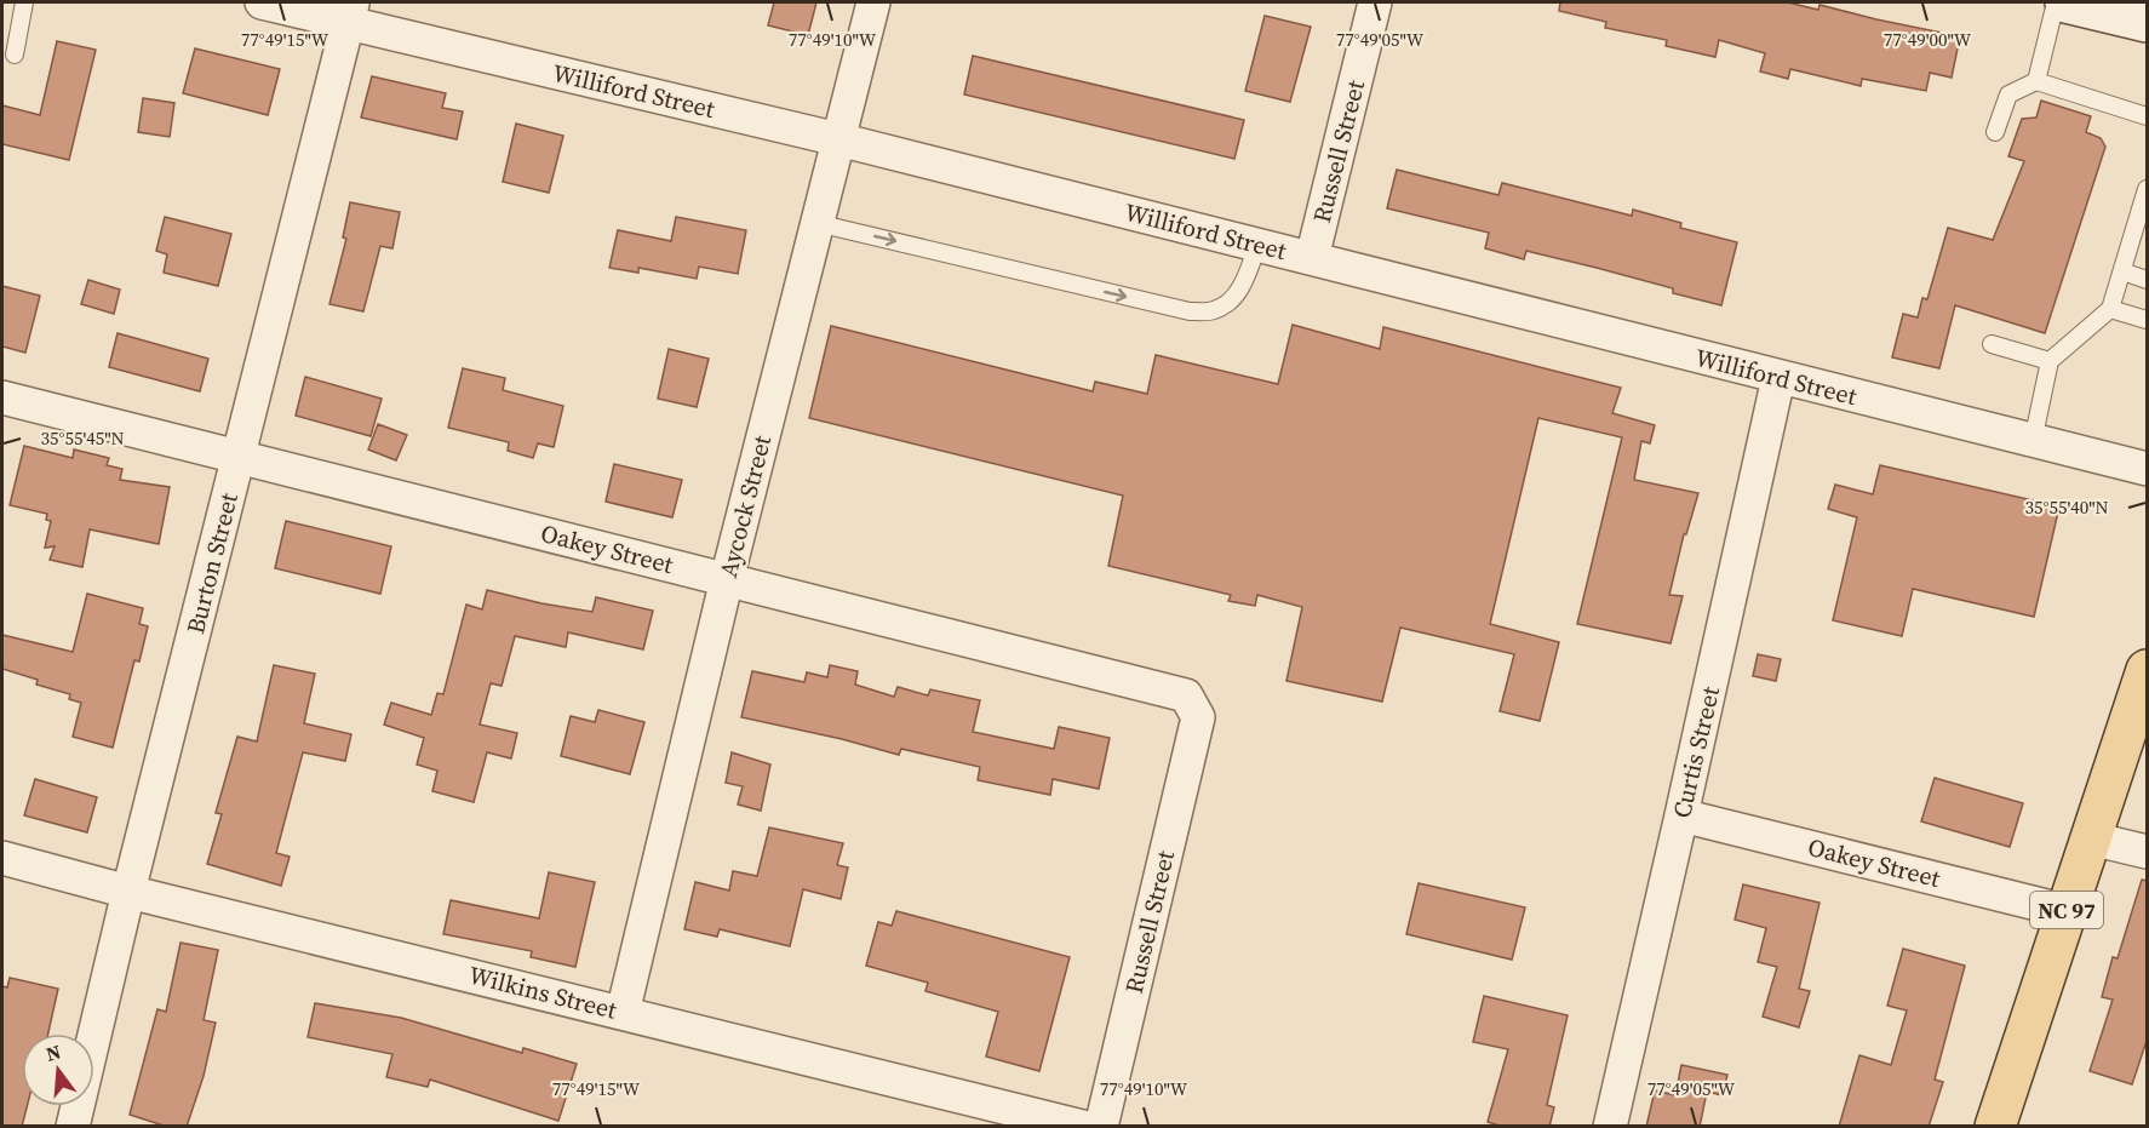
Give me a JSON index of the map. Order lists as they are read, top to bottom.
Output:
{
  "streets": {
    "main road": ["NC 97"],
    "street": [
      "Williford Street",
      "Russell Street",
      "Aycock Street",
      "Oakey Street",
      "Burton Street",
      "Curtis Street",
      "Wilkins Street"
    ]
  },
  "crossings": [
    ["Williford Street", "Russell Street"],
    ["Williford Street", "Aycock Street"],
    ["Williford Street", "Burton Street"],
    ["Williford Street", "Curtis Street"],
    ["Russell Street", "Oakey Street"],
    ["Aycock Street", "Oakey Street"],
    ["Aycock Street", "Wilkins Street"],
    ["Oakey Street", "Burton Street"],
    ["Oakey Street", "Curtis Street"],
    ["Oakey Street", "NC 97"],
    ["Burton Street", "Wilkins Street"]
  ],
  "north": "top",
  "coordinates": [
    "77°49'15\"W",
    "77°49'10\"W",
    "77°49'05\"W",
    "77°49'00\"W",
    "35°55'45\"N",
    "35°55'40\"N"
  ]
}
